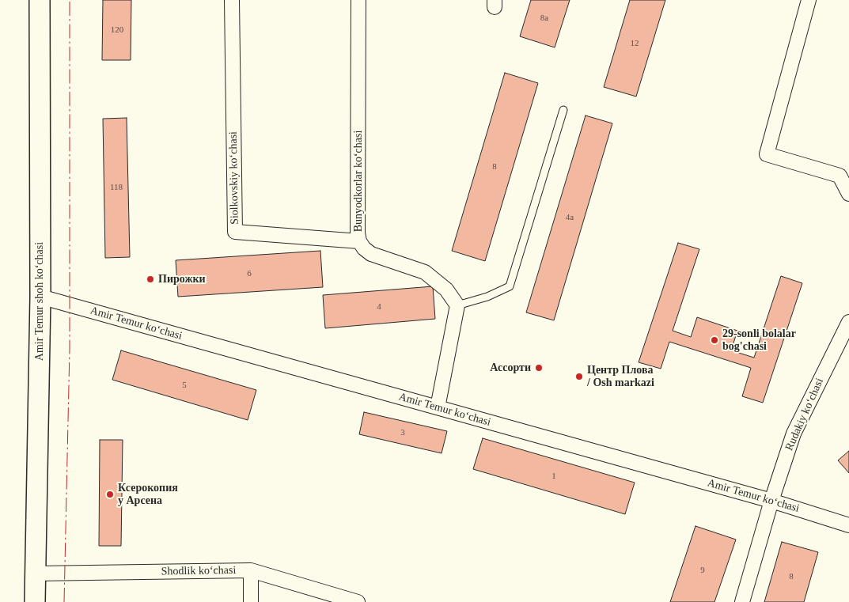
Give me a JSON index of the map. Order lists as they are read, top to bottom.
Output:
{
  "streets": {
    "main road": ["Amir Temur shoh ko‘chasi"],
    "street": [
      "Siolkovskiy ko‘chasi",
      "Bunyodkorlar ko‘chasi",
      "Amir Temur ko‘chasi",
      "Rudakiy ko‘chasi",
      "Shodlik ko‘chasi"
    ]
  },
  "crossings": [
    ["Siolkovskiy ko‘chasi", "Bunyodkorlar ko‘chasi"],
    ["Amir Temur shoh ko‘chasi", "Amir Temur ko‘chasi"],
    ["Amir Temur shoh ko‘chasi", "Shodlik ko‘chasi"],
    ["Amir Temur ko‘chasi", "Rudakiy ko‘chasi"]
  ],
  "places": [
    "Пирожки",
    "29-sonli bolalar bog'chasi",
    "Ассорти",
    "Центр Плова / Osh markazi",
    "Ксерокопия у Арсена"
  ],
  "house_numbers": [
    "8a",
    "120",
    "12",
    "8",
    "118",
    "4а",
    "6",
    "4",
    "5",
    "3",
    "1",
    "9",
    "8"
  ]
}
